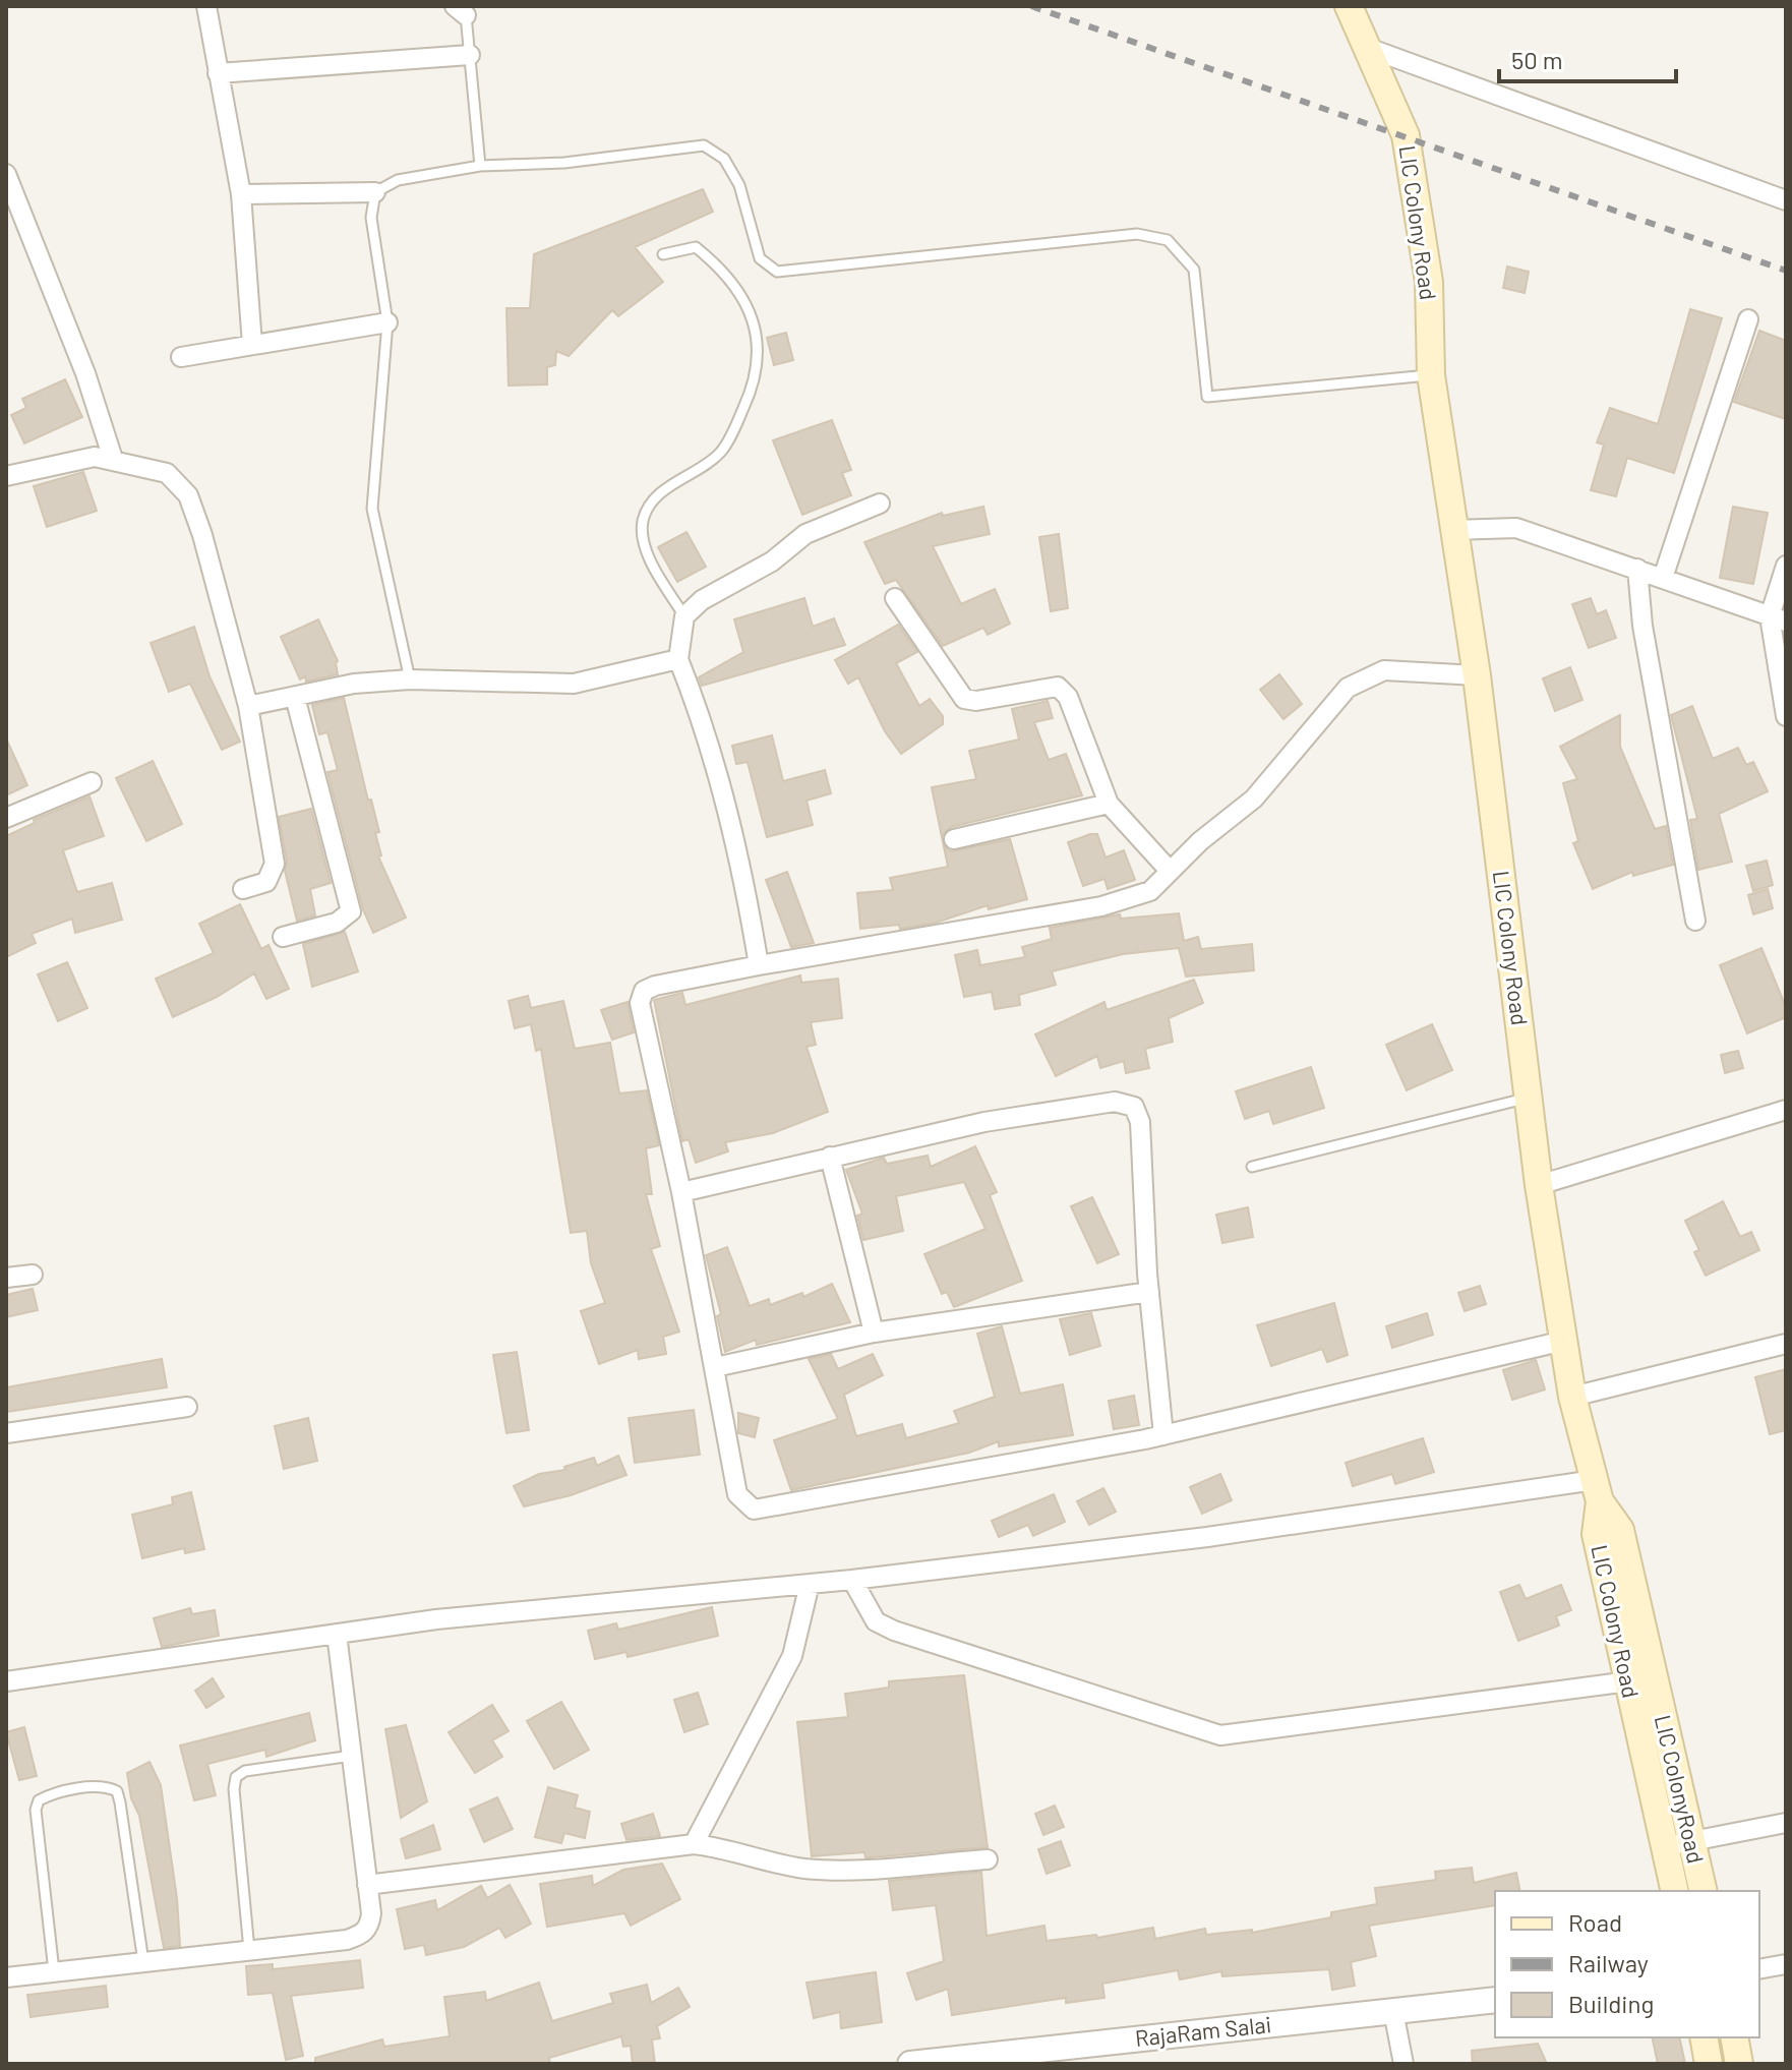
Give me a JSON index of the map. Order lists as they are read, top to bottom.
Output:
{
  "streets": {
    "main road": ["LIC Colony Road", "LIC ColonyRoad"],
    "street": ["RajaRam Salai"]
  },
  "crossings": [
    ["LIC Colony Road", "LIC ColonyRoad"]
  ],
  "legend": ["Road", "Railway", "Building"],
  "scale_bar": "50 m"
}
